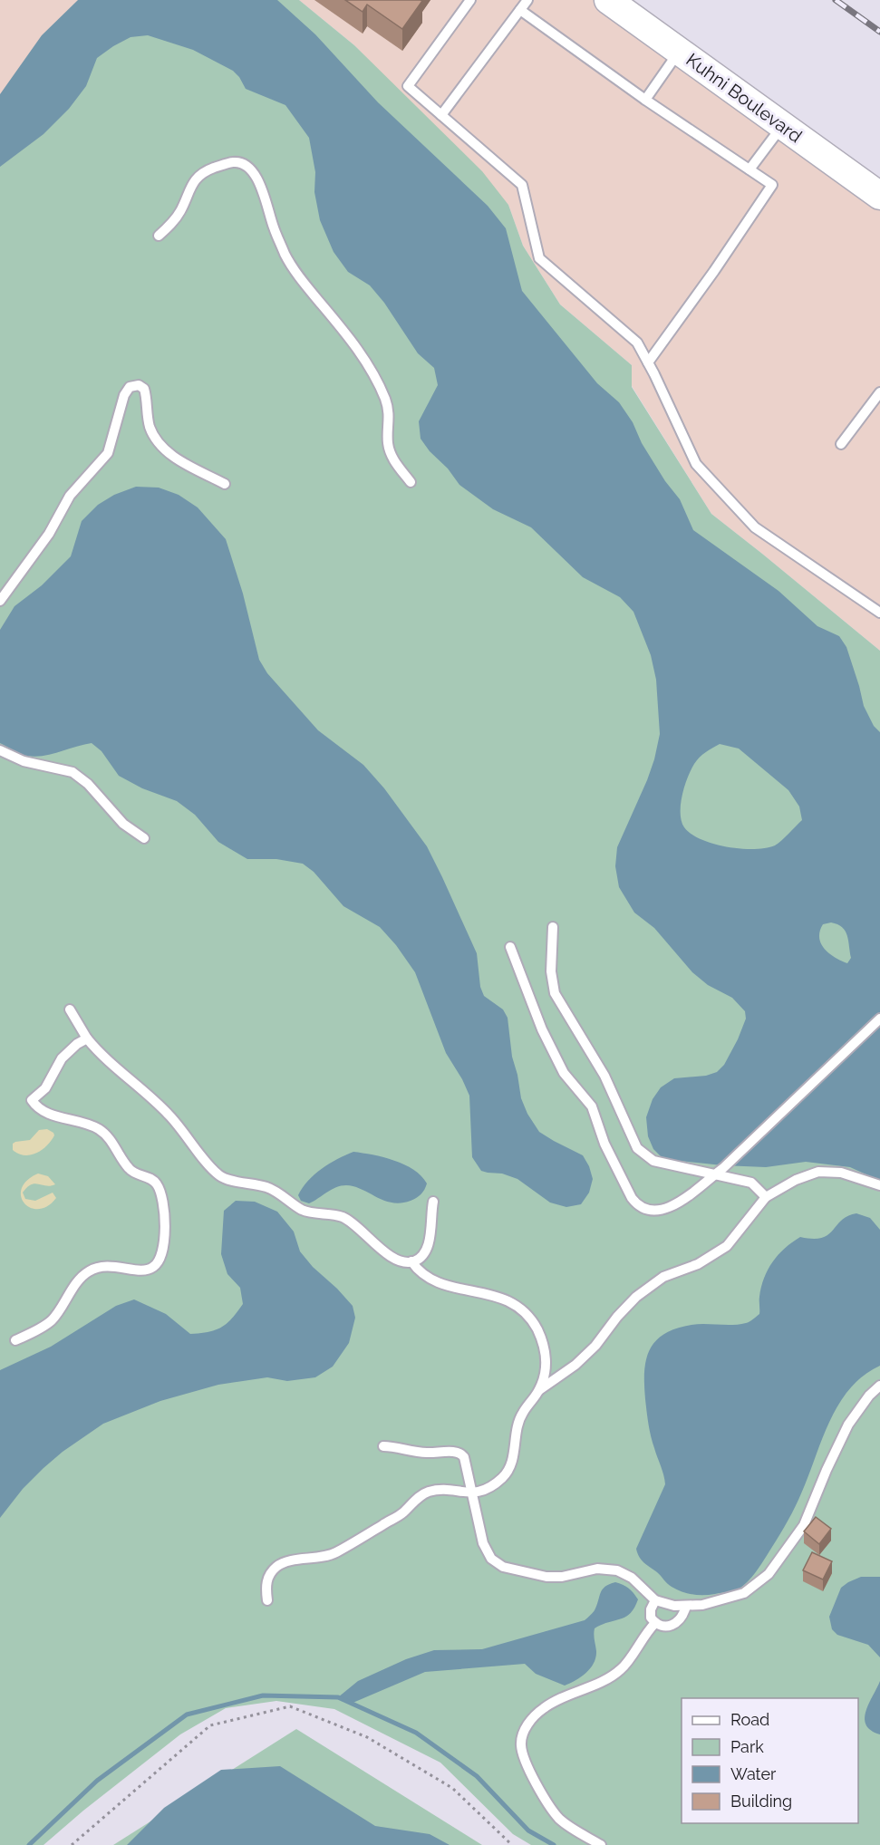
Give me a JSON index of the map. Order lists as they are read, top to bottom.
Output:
{
  "streets": {
    "street": ["Kuhni Boulevard"]
  },
  "legend": [
    "Road",
    "Park",
    "Water",
    "Building"
  ]
}
